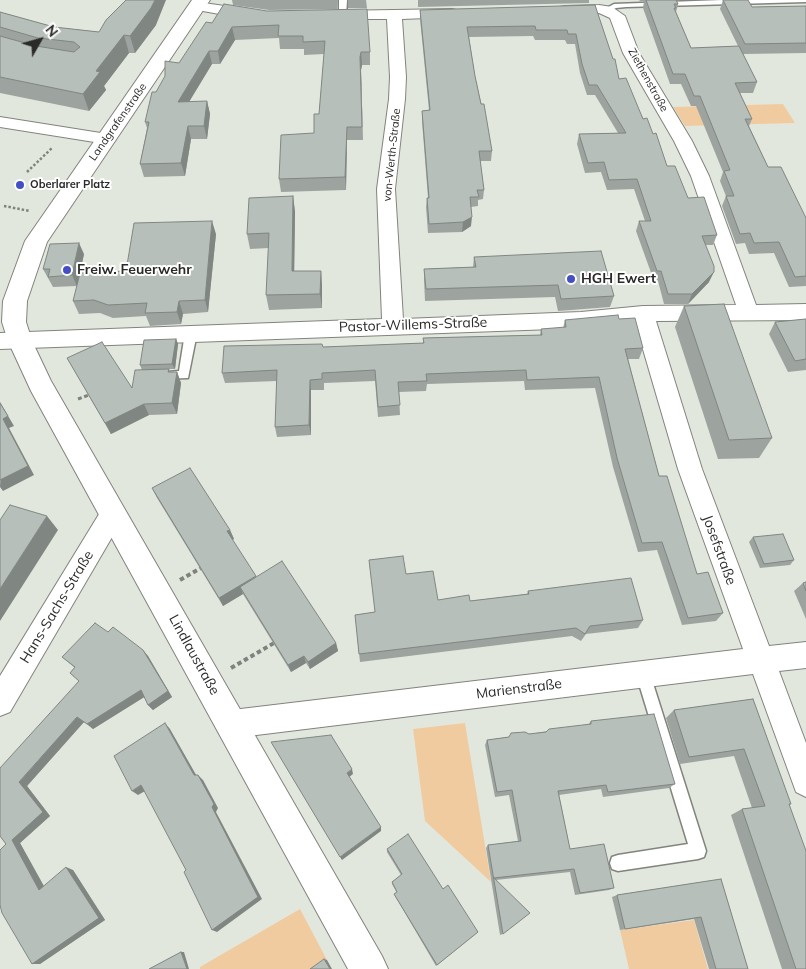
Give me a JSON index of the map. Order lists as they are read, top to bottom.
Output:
{
  "streets": {
    "street": [
      "Ziethenstraße",
      "Landgrafenstraße",
      "von-Werth-Straße",
      "Pastor-Willems-Straße",
      "Josefstraße",
      "Hans-Sachs-Straße",
      "Lindlaustraße",
      "Marienstraße"
    ]
  },
  "crossings": [
    ["Ziethenstraße", "Pastor-Willems-Straße"],
    ["Landgrafenstraße", "Pastor-Willems-Straße"],
    ["Landgrafenstraße", "Lindlaustraße"],
    ["von-Werth-Straße", "Pastor-Willems-Straße"],
    ["Pastor-Willems-Straße", "Josefstraße"],
    ["Pastor-Willems-Straße", "Lindlaustraße"],
    ["Josefstraße", "Marienstraße"],
    ["Hans-Sachs-Straße", "Lindlaustraße"],
    ["Lindlaustraße", "Marienstraße"]
  ],
  "places": ["Oberlarer Platz", "Freiw. Feuerwehr", "HGH Ewert"],
  "north": "top right"
}
